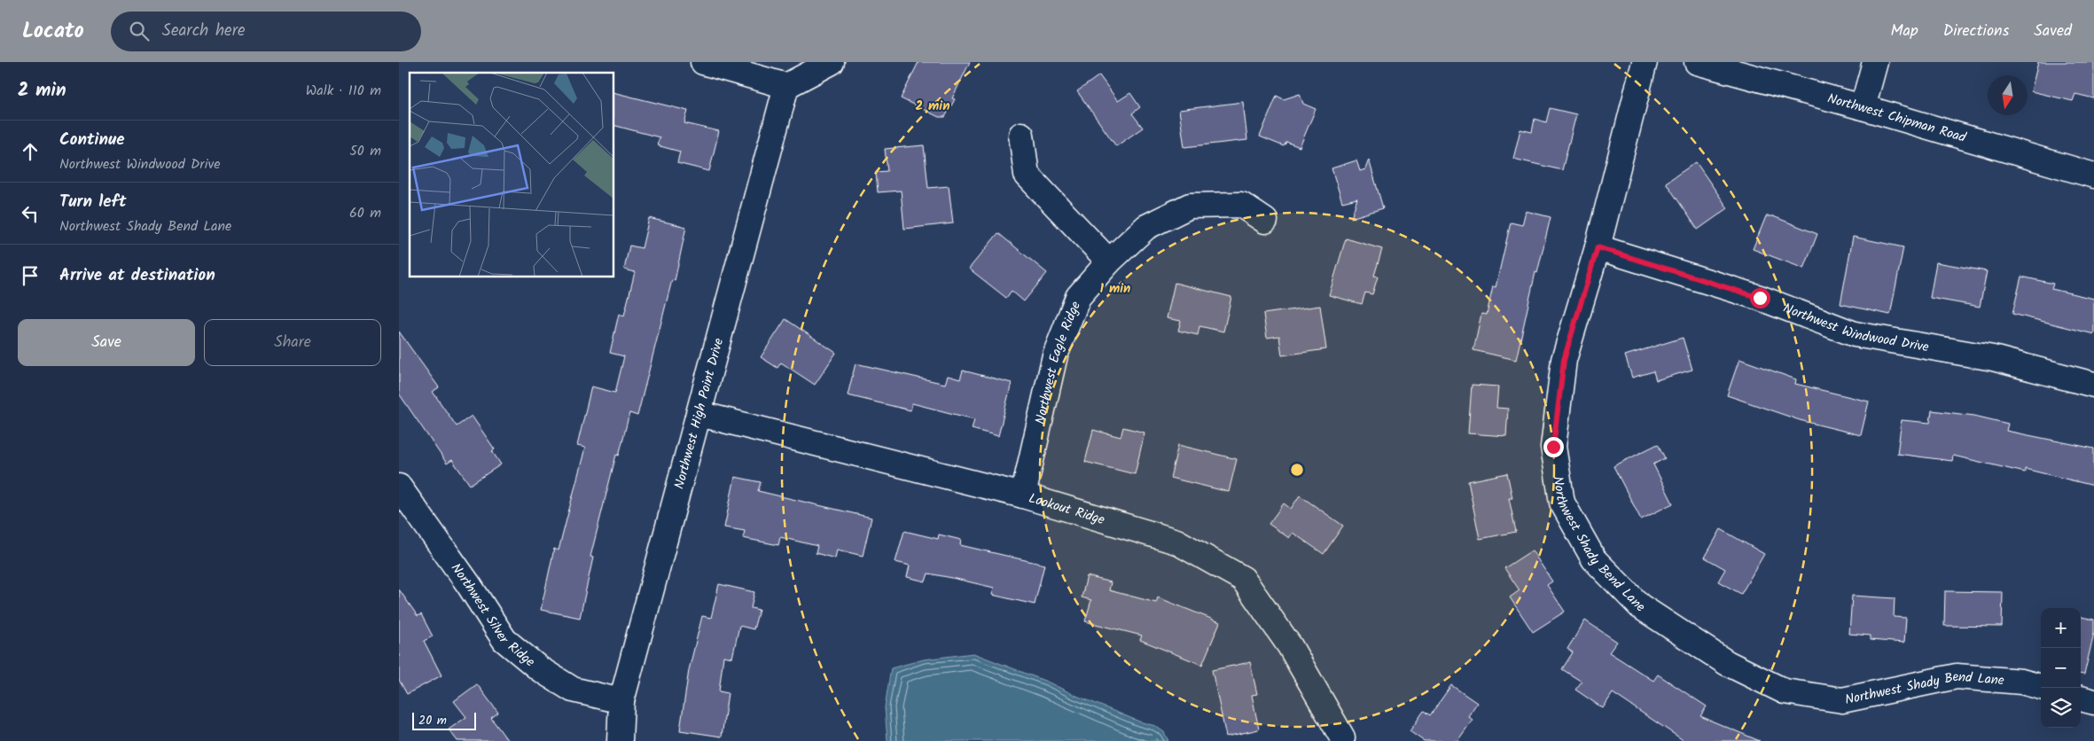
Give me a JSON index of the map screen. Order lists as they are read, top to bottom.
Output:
{
  "streets": {
    "street": [
      "Northwest Chipman Road",
      "Northwest Windwood Drive",
      "Northwest Eagle Ridge",
      "Northwest High Point Drive",
      "Lookout Ridge",
      "Northwest Shady Bend Lane",
      "Northwest Silver Ridge"
    ]
  },
  "crossings": [
    ["Northwest Windwood Drive", "Northwest Shady Bend Lane"],
    ["Northwest Eagle Ridge", "Lookout Ridge"],
    ["Northwest High Point Drive", "Lookout Ridge"],
    ["Northwest High Point Drive", "Northwest Silver Ridge"]
  ],
  "scale_bar": "20 m",
  "north": "bottom",
  "page": {
    "header": "Locato",
    "search": "Search here",
    "nav": ["Map", "Directions", "Saved"],
    "heading": ["2 min", "Walk · 110 m"],
    "list": [
      ["Continue", "Northwest Windwood Drive", "50 m"],
      ["Turn left", "Northwest Shady Bend Lane", "60 m"],
      "Arrive at destination"
    ],
    "buttons": ["Save", "Share"],
    "map_buttons": ["+", "−"],
    "scale": "20 m"
  },
  "rings": ["2 min", "1 min"]
}
